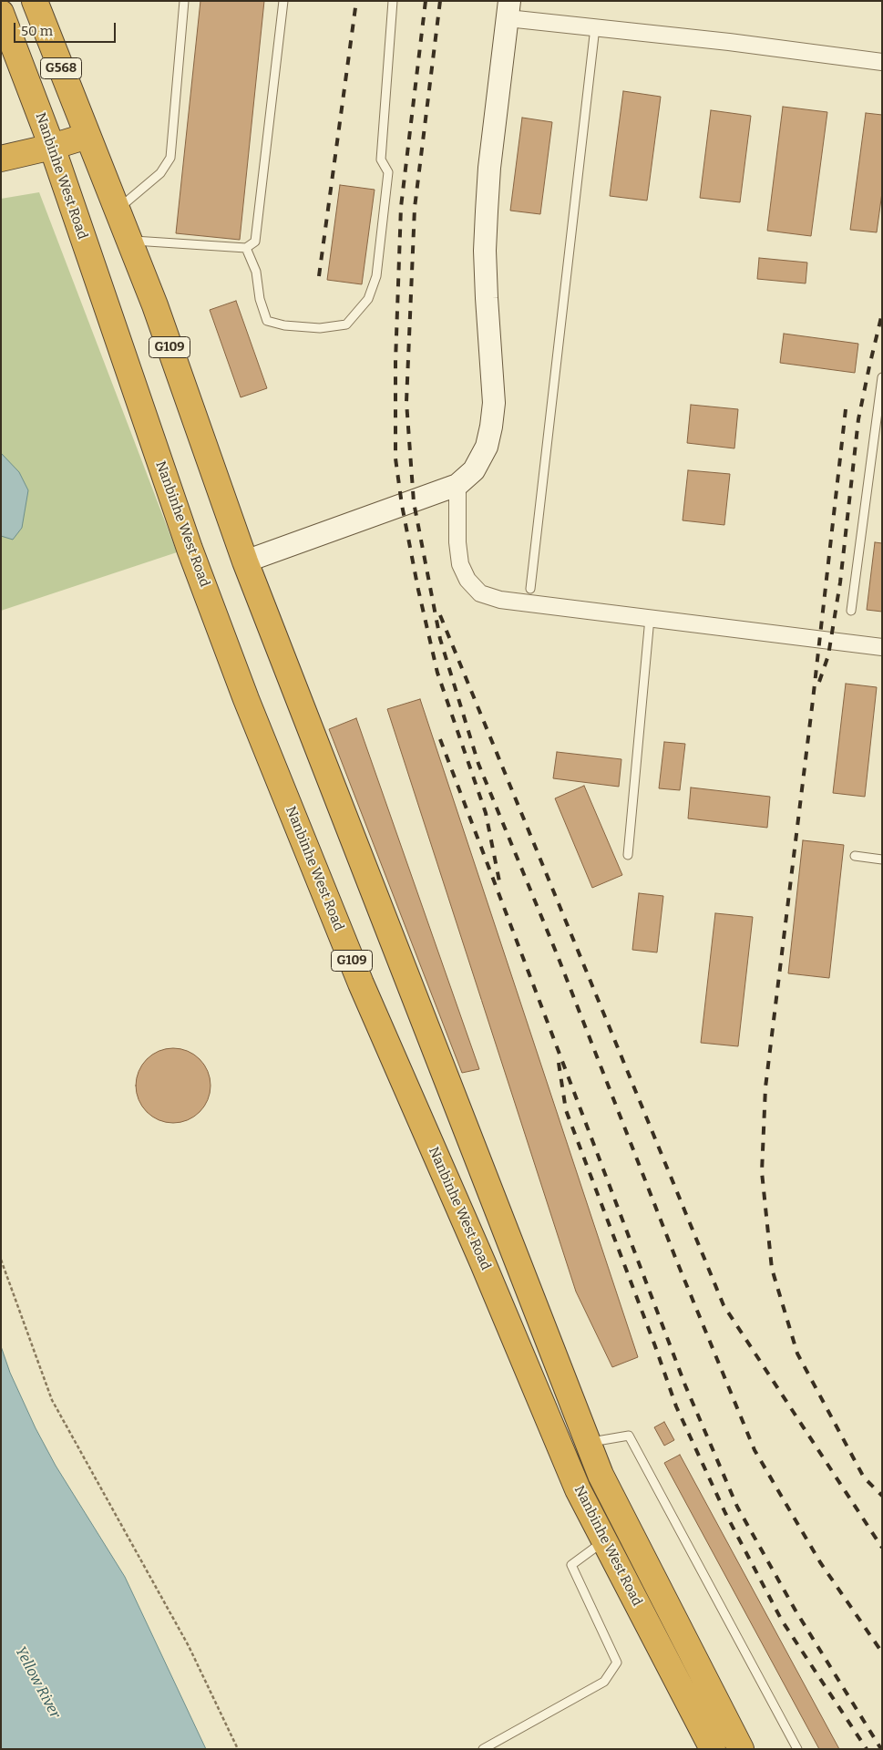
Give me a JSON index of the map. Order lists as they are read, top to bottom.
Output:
{
  "streets": {
    "highway": ["G568", "Nanbinhe West Road", "G109"]
  },
  "crossings": [
    ["G568", "G109"],
    ["Nanbinhe West Road", "G109"]
  ],
  "water": ["Yellow River"],
  "scale_bar": "50 m"
}
